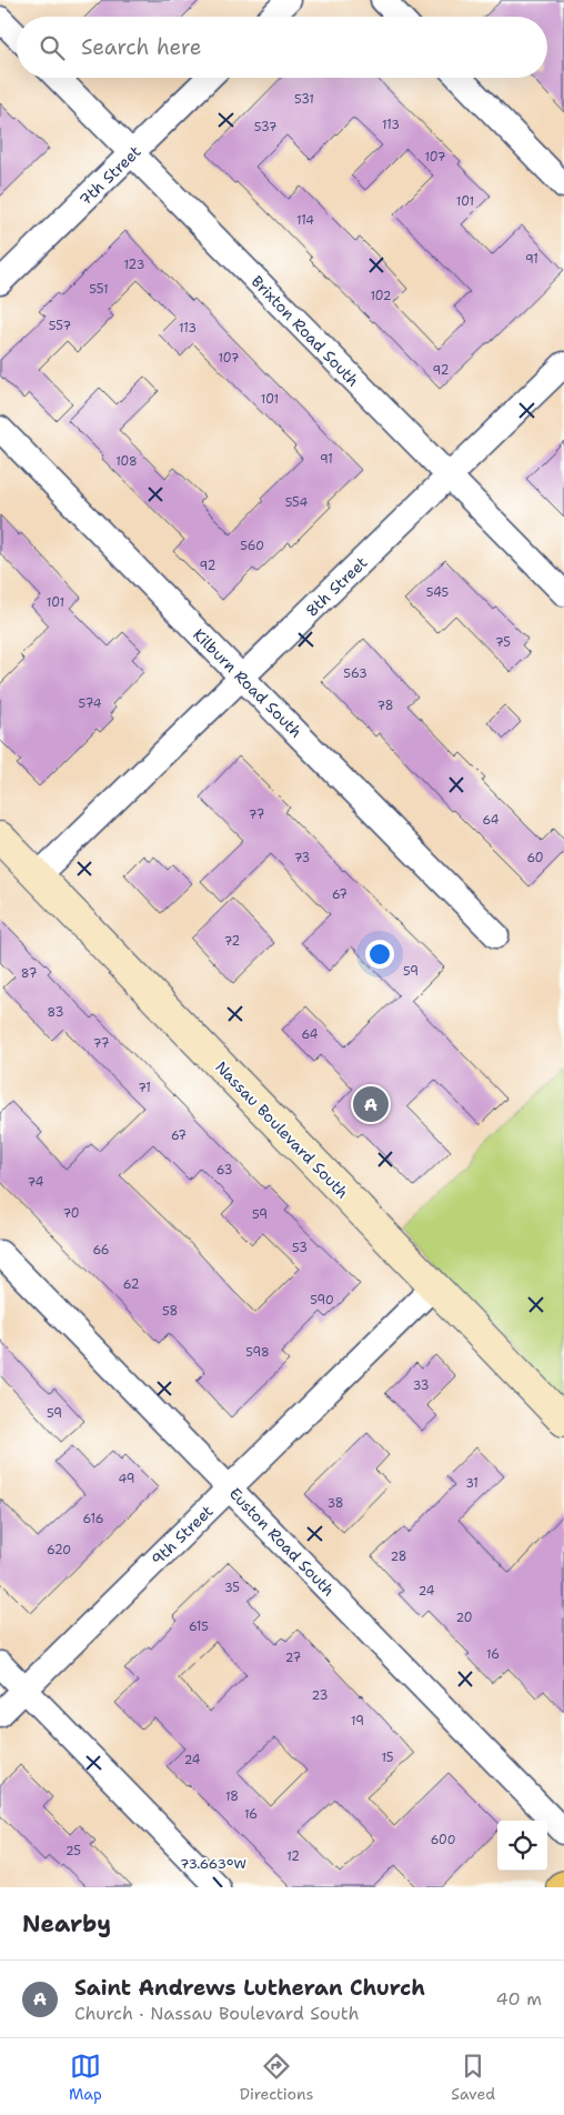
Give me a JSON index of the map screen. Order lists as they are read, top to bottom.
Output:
{
  "streets": {
    "main road": ["Nassau Boulevard South"],
    "street": [
      "7th Street",
      "Brixton Road South",
      "8th Street",
      "Kilburn Road South",
      "9th Street",
      "Euston Road South"
    ]
  },
  "crossings": [
    ["7th Street", "Brixton Road South"],
    ["Brixton Road South", "8th Street"],
    ["8th Street", "Kilburn Road South"],
    ["8th Street", "Nassau Boulevard South"],
    ["Nassau Boulevard South", "9th Street"],
    ["9th Street", "Euston Road South"]
  ],
  "house_numbers": [
    "531",
    "113",
    "537",
    "107",
    "101",
    "114",
    "91",
    "123",
    "551",
    "102",
    "557",
    "113",
    "107",
    "92",
    "101",
    "91",
    "108",
    "554",
    "560",
    "92",
    "545",
    "101",
    "75",
    "563",
    "574",
    "78",
    "77",
    "64",
    "73",
    "60",
    "67",
    "72",
    "59",
    "87",
    "83",
    "64",
    "77",
    "71",
    "67",
    "63",
    "74",
    "70",
    "59",
    "53",
    "66",
    "62",
    "590",
    "58",
    "598",
    "33",
    "59",
    "49",
    "31",
    "38",
    "616",
    "620",
    "28",
    "35",
    "24",
    "20",
    "615",
    "16",
    "27",
    "23",
    "19",
    "15",
    "24",
    "18",
    "16",
    "600",
    "25",
    "12"
  ],
  "page": {
    "search": "Search here",
    "pins": "A",
    "heading": "Nearby",
    "list": [
      {
        "mark": "A",
        "name": "Saint Andrews Lutheran Church",
        "note": "Church · Nassau Boulevard South",
        "value": "40 m"
      }
    ],
    "nav": ["Map", "Directions", "Saved"]
  },
  "coordinates": ["73.663°W"]
}
